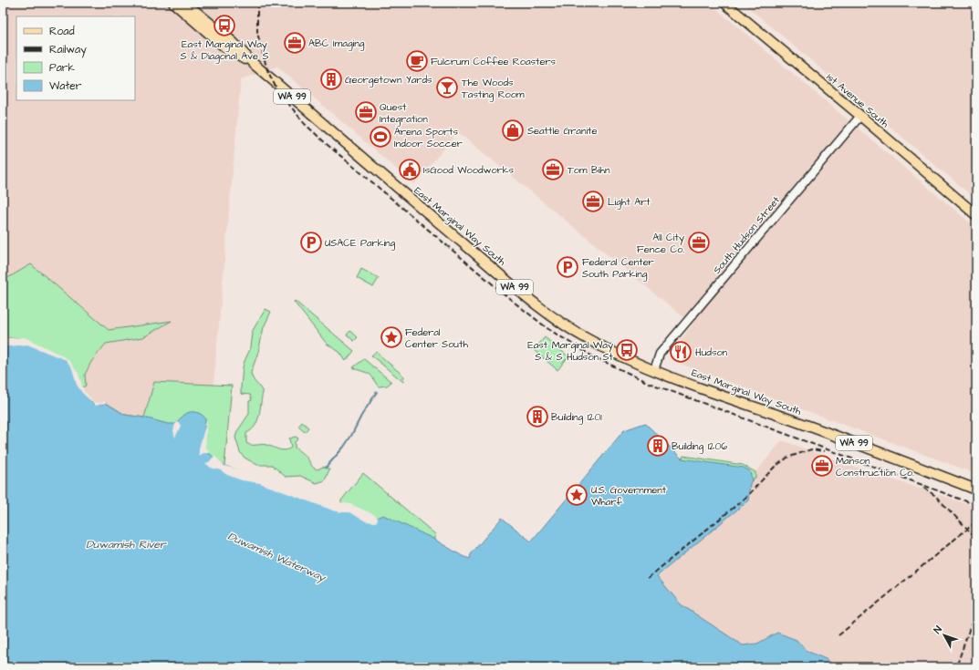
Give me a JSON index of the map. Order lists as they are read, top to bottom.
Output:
{
  "streets": {
    "main road": ["WA 99", "1st Avenue South", "East Marginal Way South"],
    "street": ["South Hudson Street"]
  },
  "crossings": [
    ["1st Avenue South", "South Hudson Street"],
    ["East Marginal Way South", "South Hudson Street"]
  ],
  "water": ["Duwamish River", "Duwamish Waterway"],
  "places": {
    "bus stop": ["East Marginal Way S & Diagonal Ave S", "East Marginal Way S & S Hudson St"],
    "office": [
      "ABC Imaging",
      "Quest Integration",
      "Tom Bihn",
      "Light Art",
      "All City Fence Co.",
      "Manson Construction Co."
    ],
    "cafe": ["Fulcrum Coffee Roasters"],
    "building": ["Georgetown Yards", "Building 1201", "Building 1206"],
    "bar": ["The Woods Tasting Room"],
    "shop": ["Seattle Granite"],
    "sports": ["Arena Sports Indoor Soccer"],
    "public building": ["IsGood Woodworks"],
    "parking": ["USACE Parking", "Federal Center South Parking"],
    "place": ["Federal Center South", "U.S. Government Wharf"],
    "restaurant": ["Hudson"]
  },
  "legend": [
    "Road",
    "Railway",
    "Park",
    "Water"
  ],
  "north": "top left"
}
